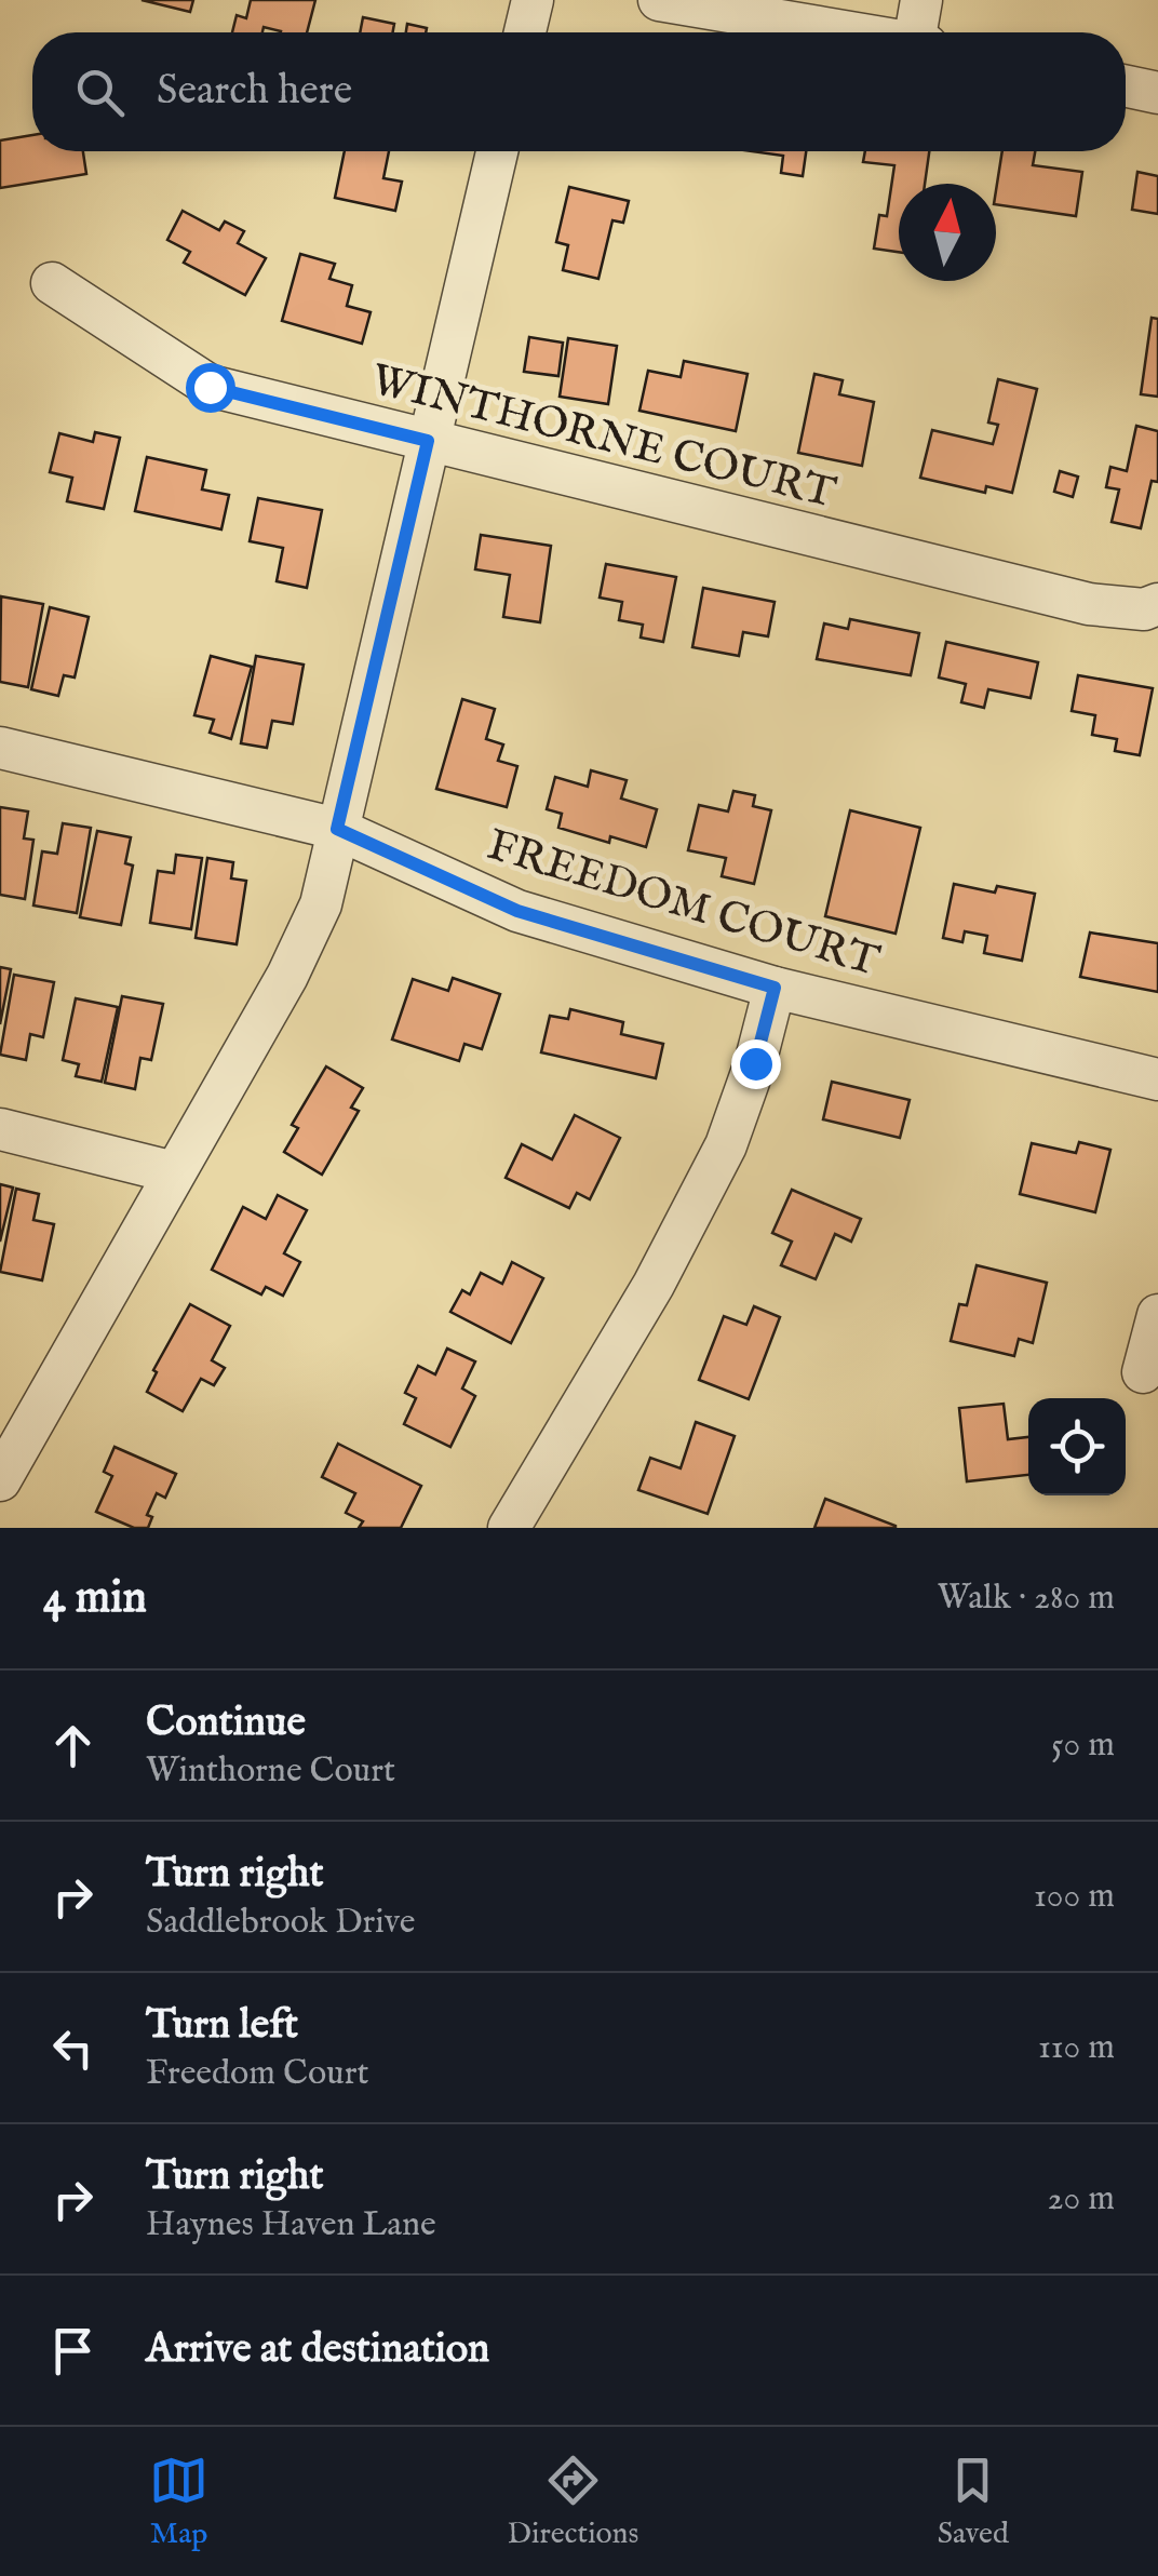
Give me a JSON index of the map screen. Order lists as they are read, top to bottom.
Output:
{
  "streets": {
    "street": ["WINTHORNE COURT", "FREEDOM COURT"]
  },
  "north": "top",
  "page": {
    "search": "Search here",
    "heading": ["4 min", "Walk · 280 m"],
    "list": [
      ["Continue", "Winthorne Court", "50 m"],
      ["Turn right", "Saddlebrook Drive", "100 m"],
      ["Turn left", "Freedom Court", "110 m"],
      ["Turn right", "Haynes Haven Lane", "20 m"],
      "Arrive at destination"
    ],
    "nav": ["Map", "Directions", "Saved"]
  }
}
